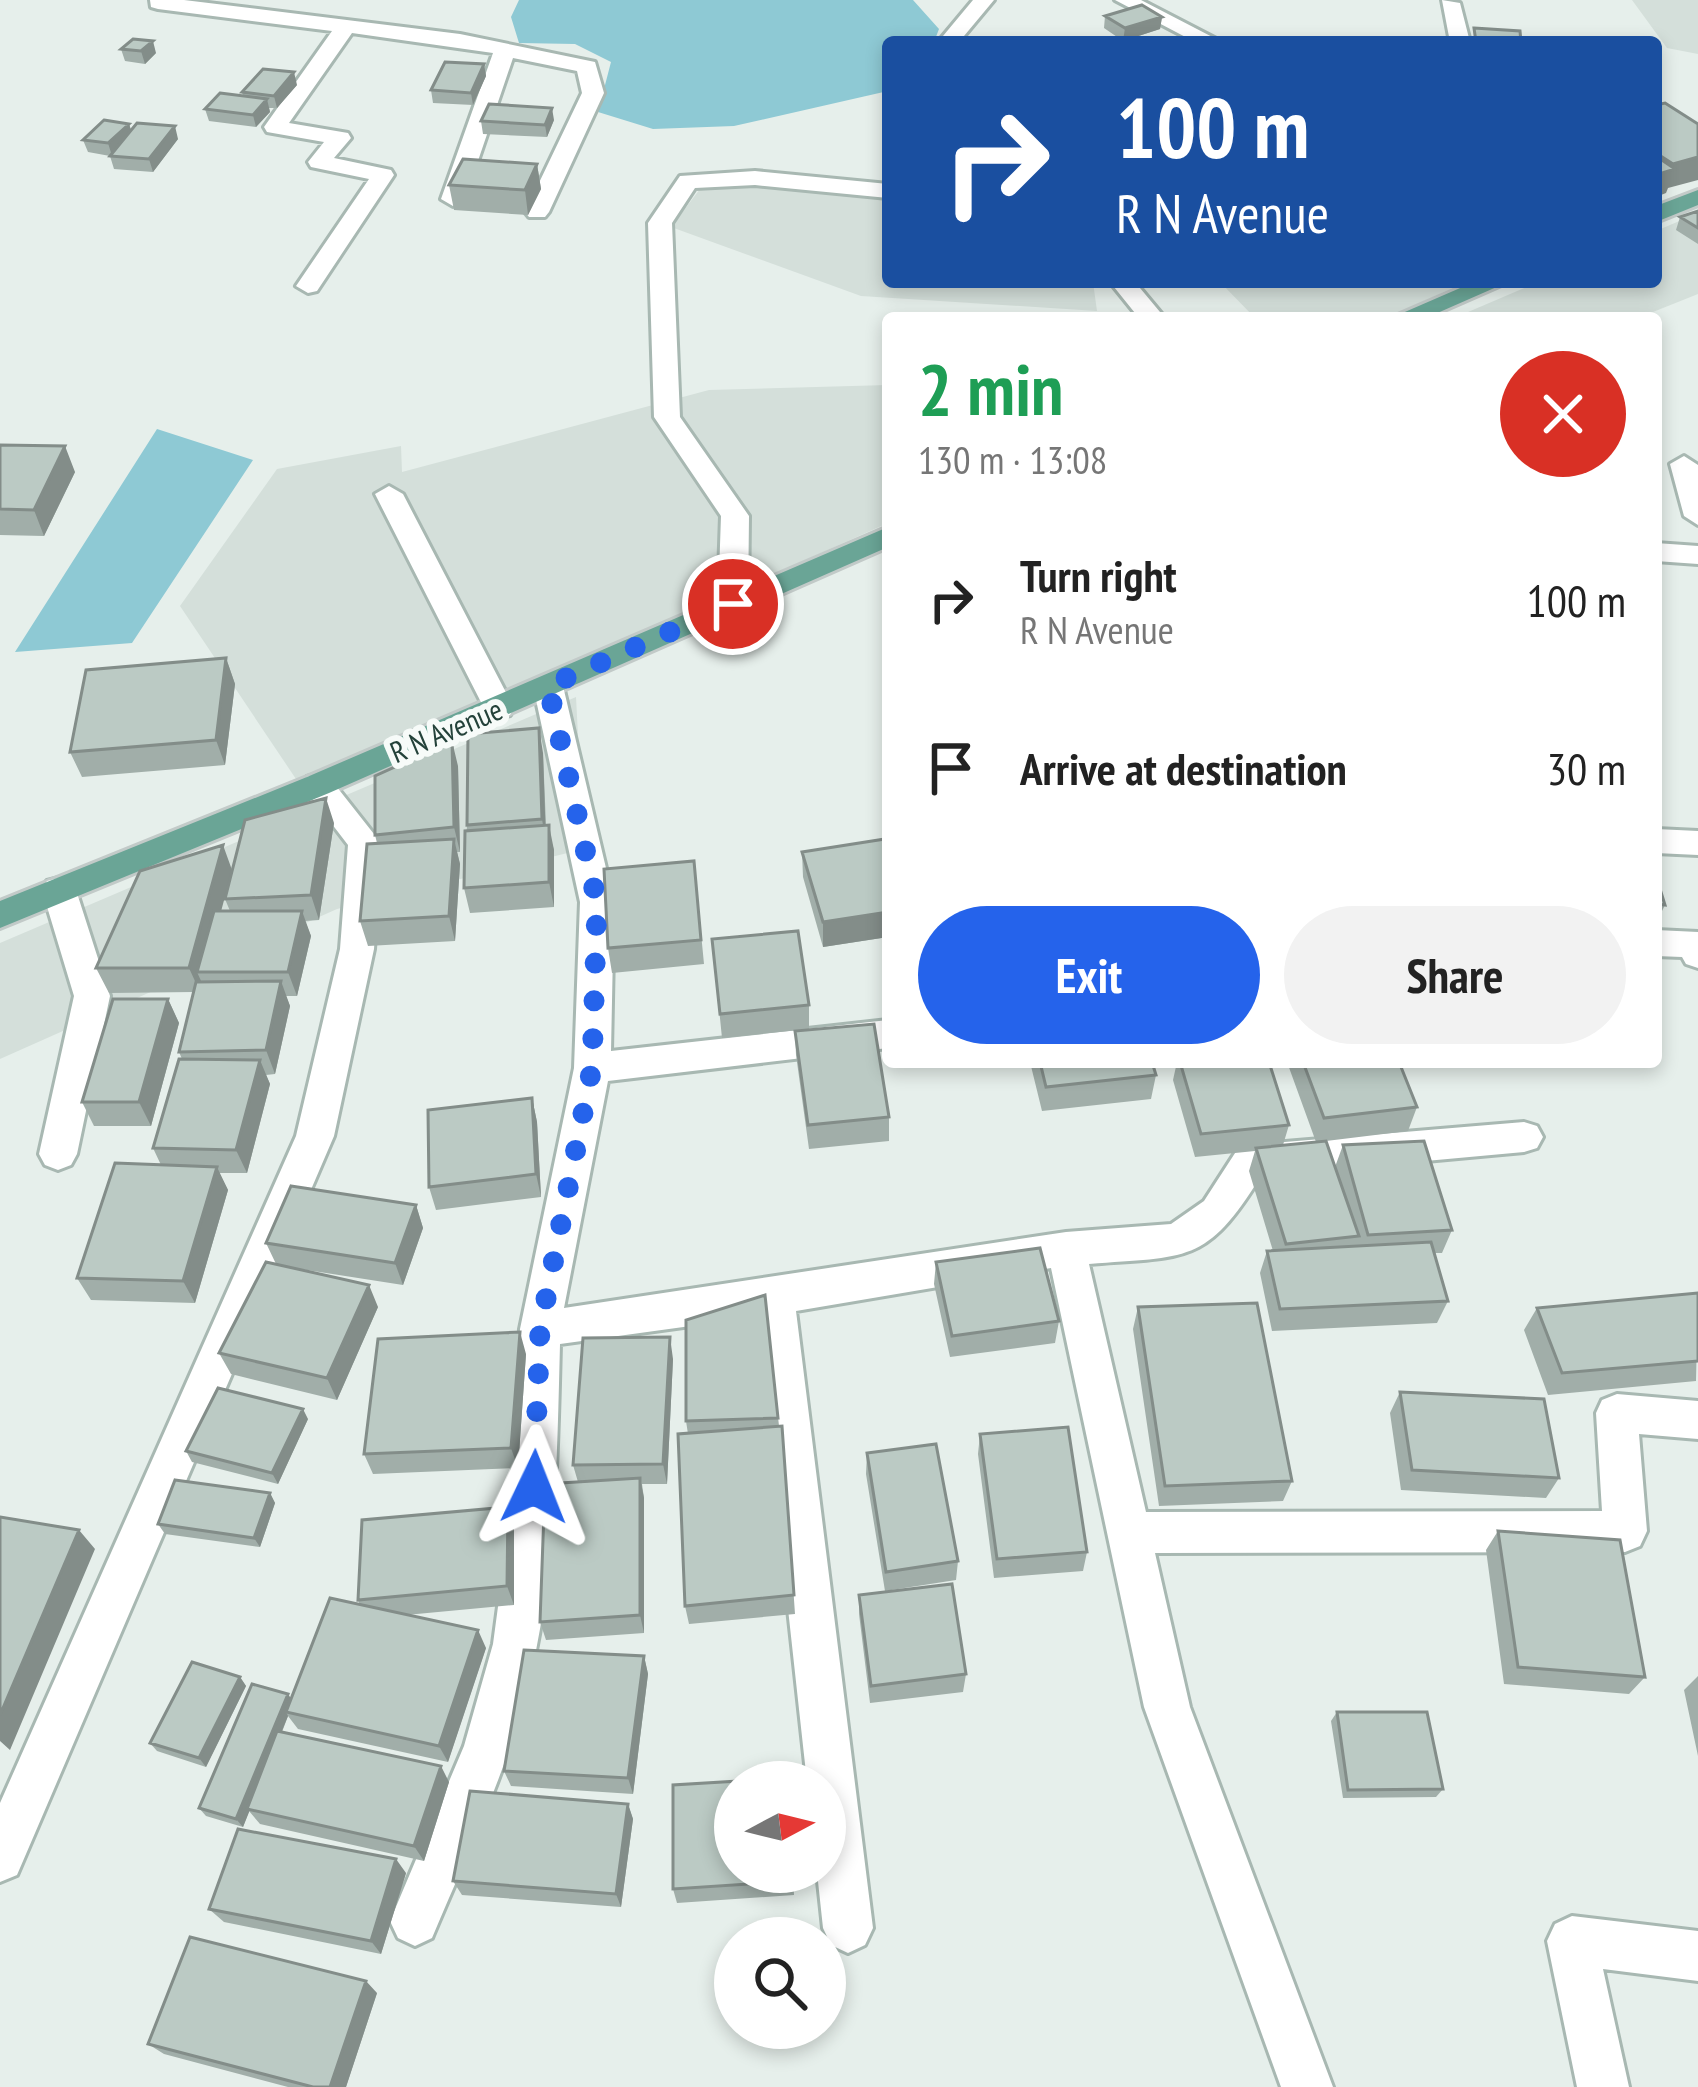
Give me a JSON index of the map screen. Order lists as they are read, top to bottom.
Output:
{
  "streets": {
    "main road": ["R N Avenue"]
  },
  "north": "right",
  "page": {
    "turn": ["100 m", "R N Avenue"],
    "heading": ["2 min", "130 m · 13:08"],
    "list": [
      {
        "name": "Turn right",
        "note": "R N Avenue",
        "value": "100 m"
      },
      {
        "name": "Arrive at destination",
        "value": "30 m"
      }
    ],
    "buttons": ["Exit", "Share"]
  }
}
